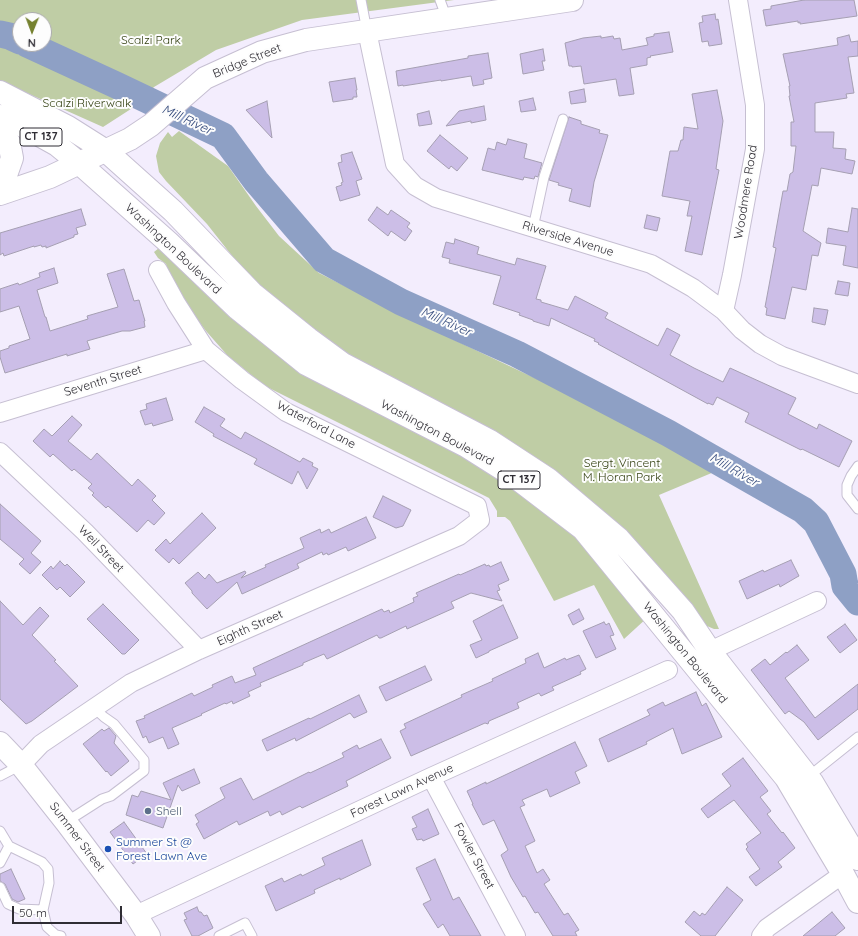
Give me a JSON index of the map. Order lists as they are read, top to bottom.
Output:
{
  "streets": {
    "main road": [
      "Bridge Street",
      "CT 137",
      "Washington Boulevard",
      "Summer Street"
    ],
    "street": [
      "Woodmere Road",
      "Riverside Avenue",
      "Seventh Street",
      "Waterford Lane",
      "Weil Street",
      "Eighth Street",
      "Forest Lawn Avenue",
      "Fowler Street"
    ]
  },
  "crossings": [
    ["Bridge Street", "Riverside Avenue"],
    ["Bridge Street", "Washington Boulevard"],
    ["Woodmere Road", "Riverside Avenue"],
    ["Seventh Street", "Waterford Lane"],
    ["Waterford Lane", "Eighth Street"],
    ["Weil Street", "Eighth Street"],
    ["Eighth Street", "Summer Street"],
    ["Forest Lawn Avenue", "Summer Street"],
    ["Forest Lawn Avenue", "Fowler Street"]
  ],
  "water": ["Mill River"],
  "parks": ["Scalzi Park", "Scalzi Riverwalk", "Sergt. Vincent M. Horan Park"],
  "places": ["Shell", "Summer St @ Forest Lawn Ave"],
  "scale_bar": "50 m",
  "north": "bottom"
}
